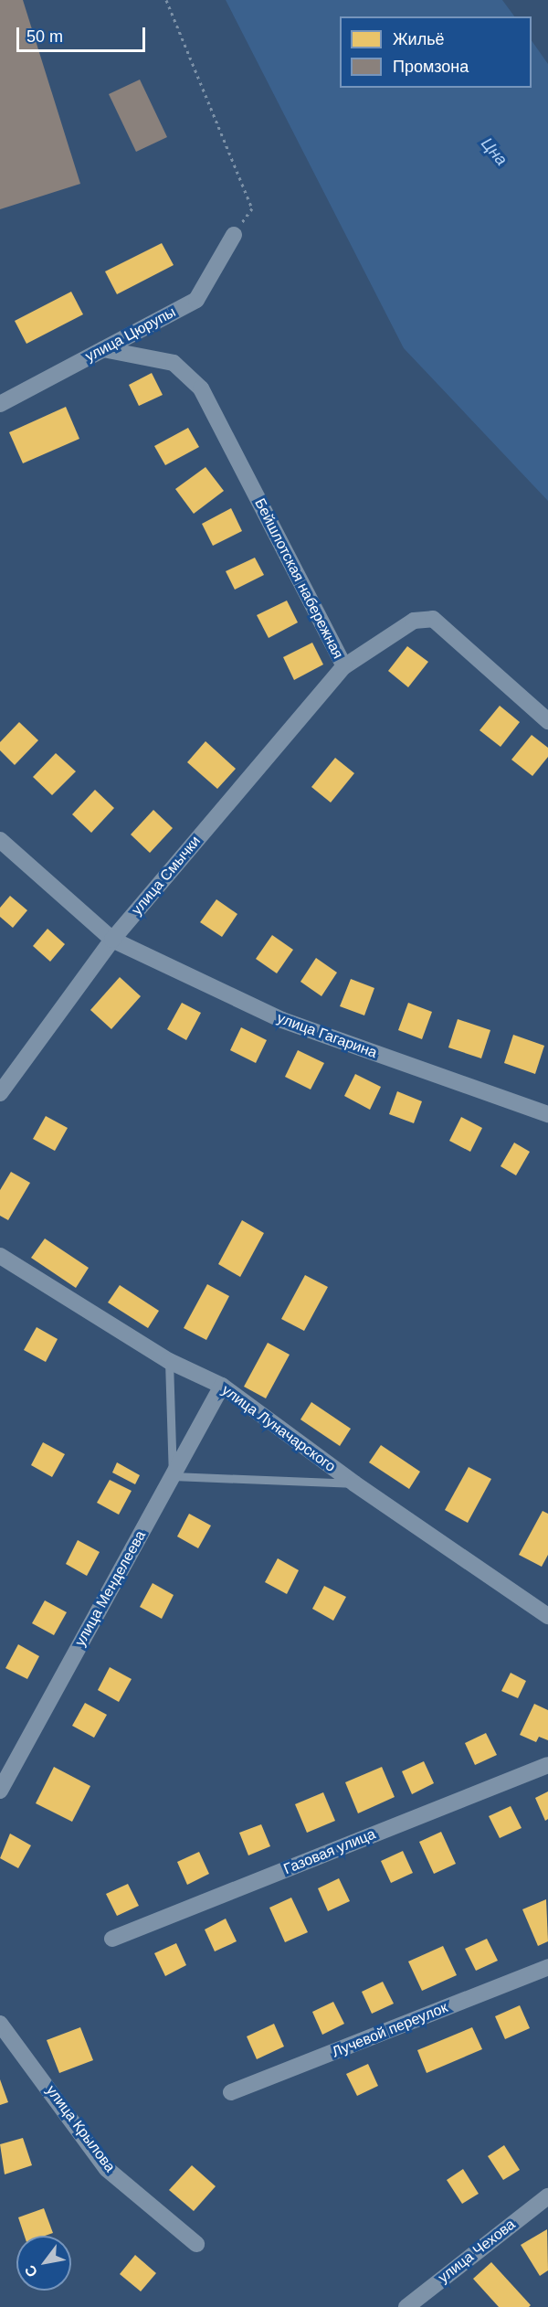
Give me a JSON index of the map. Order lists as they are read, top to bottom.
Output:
{
  "streets": {
    "street": [
      "улица Цюрупы",
      "Бейшлотская набережная",
      "улица Смычки",
      "улица Гагарина",
      "улица Луначарского",
      "улица Менделеева",
      "Газовая улица",
      "Лучевой переулок",
      "улица Крылова",
      "улица Чехова"
    ]
  },
  "crossings": [
    ["улица Цюрупы", "Бейшлотская набережная"],
    ["Бейшлотская набережная", "улица Смычки"],
    ["улица Смычки", "улица Гагарина"],
    ["улица Луначарского", "улица Менделеева"]
  ],
  "water": ["Цна"],
  "legend": ["Жильё", "Промзона"],
  "scale_bar": "50 m",
  "north": "bottom left"
}
